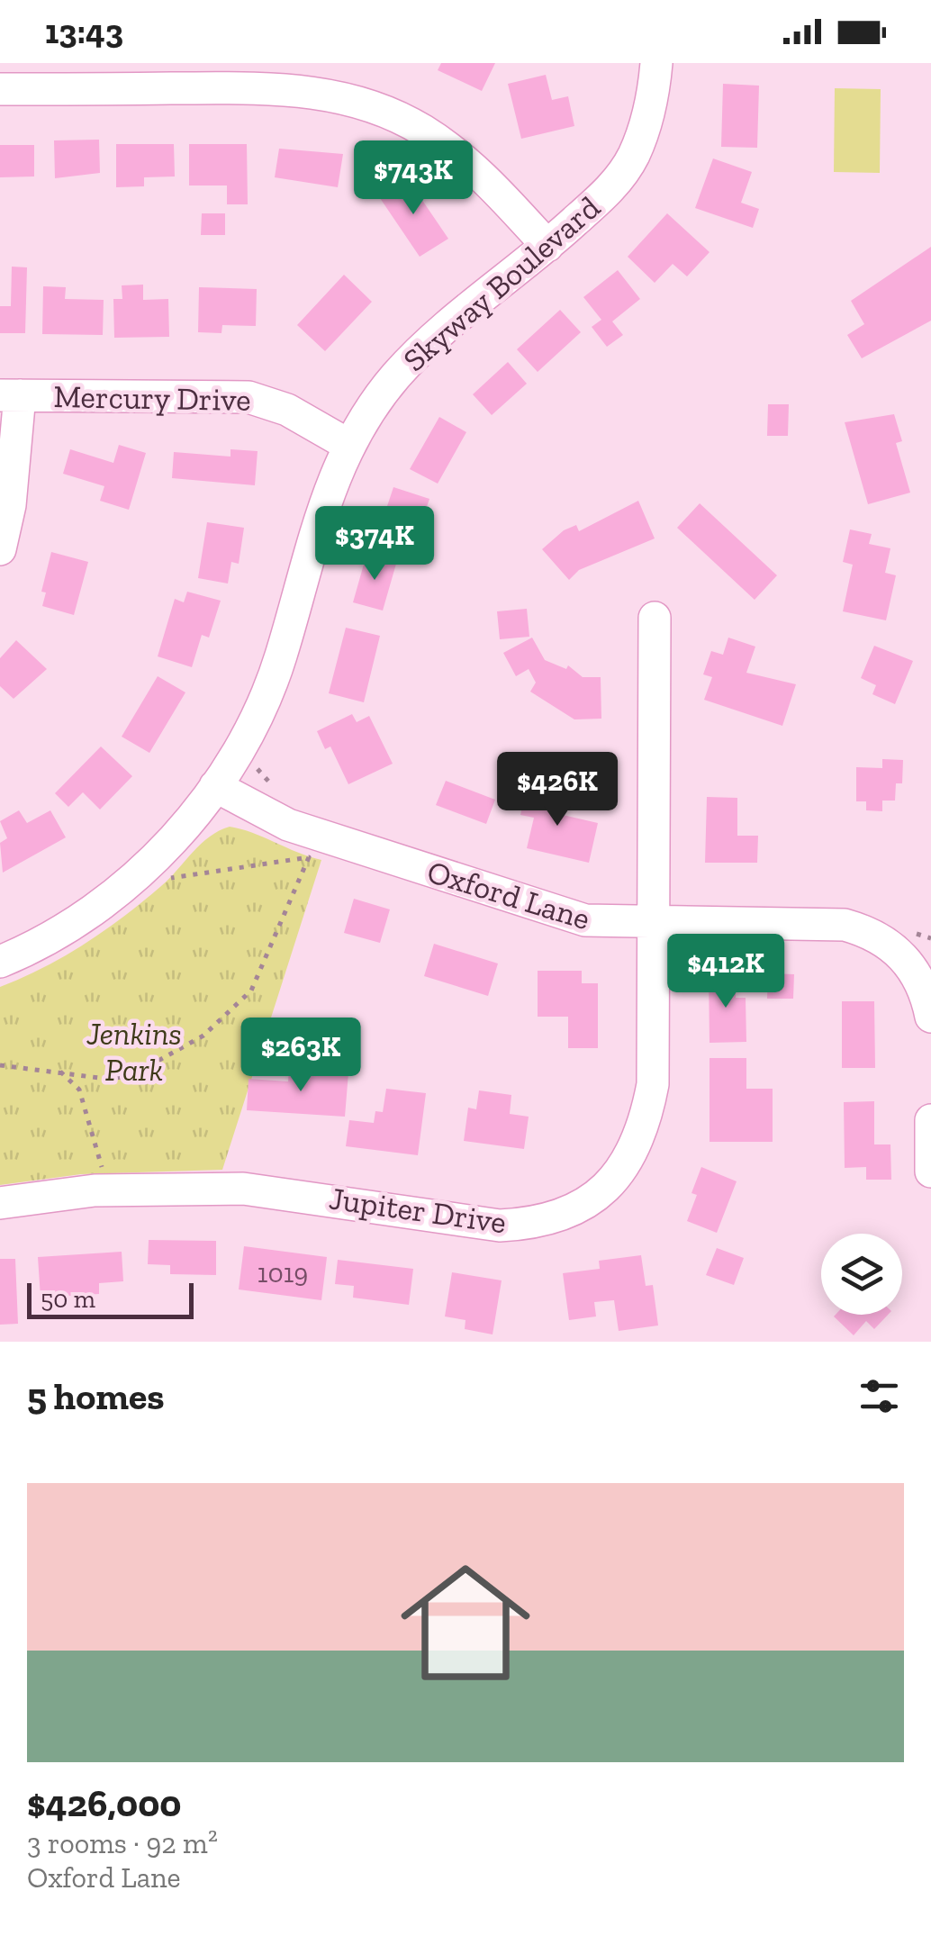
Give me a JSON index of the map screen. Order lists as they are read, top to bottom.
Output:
{
  "streets": {
    "street": [
      "Skyway Boulevard",
      "Mercury Drive",
      "Oxford Lane",
      "Jupiter Drive"
    ]
  },
  "crossings": [
    ["Skyway Boulevard", "Mercury Drive"],
    ["Skyway Boulevard", "Oxford Lane"],
    ["Oxford Lane", "Jupiter Drive"]
  ],
  "parks": ["Jenkins Park"],
  "house_numbers": ["1019"],
  "scale_bar": "50 m",
  "page": {
    "status": "13:43",
    "price": [
      "$743K",
      "$374K",
      "$426K",
      "$412K",
      "$263K"
    ],
    "scale": "50 m",
    "heading": "5 homes",
    "list": [
      {
        "name": "$426,000",
        "note": "3 rooms · 92 m² · Oxford Lane"
      }
    ]
  }
}
